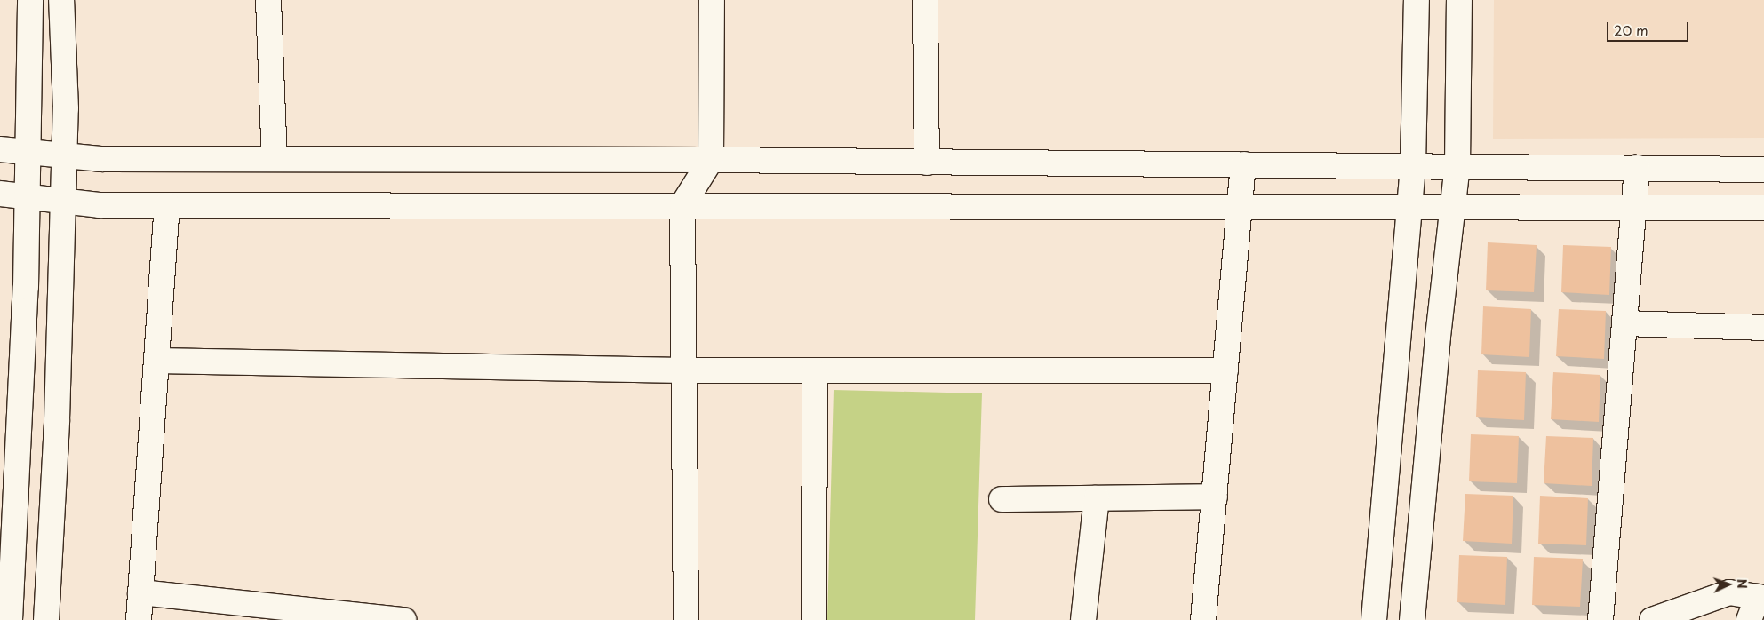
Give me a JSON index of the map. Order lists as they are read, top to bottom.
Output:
{
  "scale_bar": "20 m",
  "north": "right"
}
